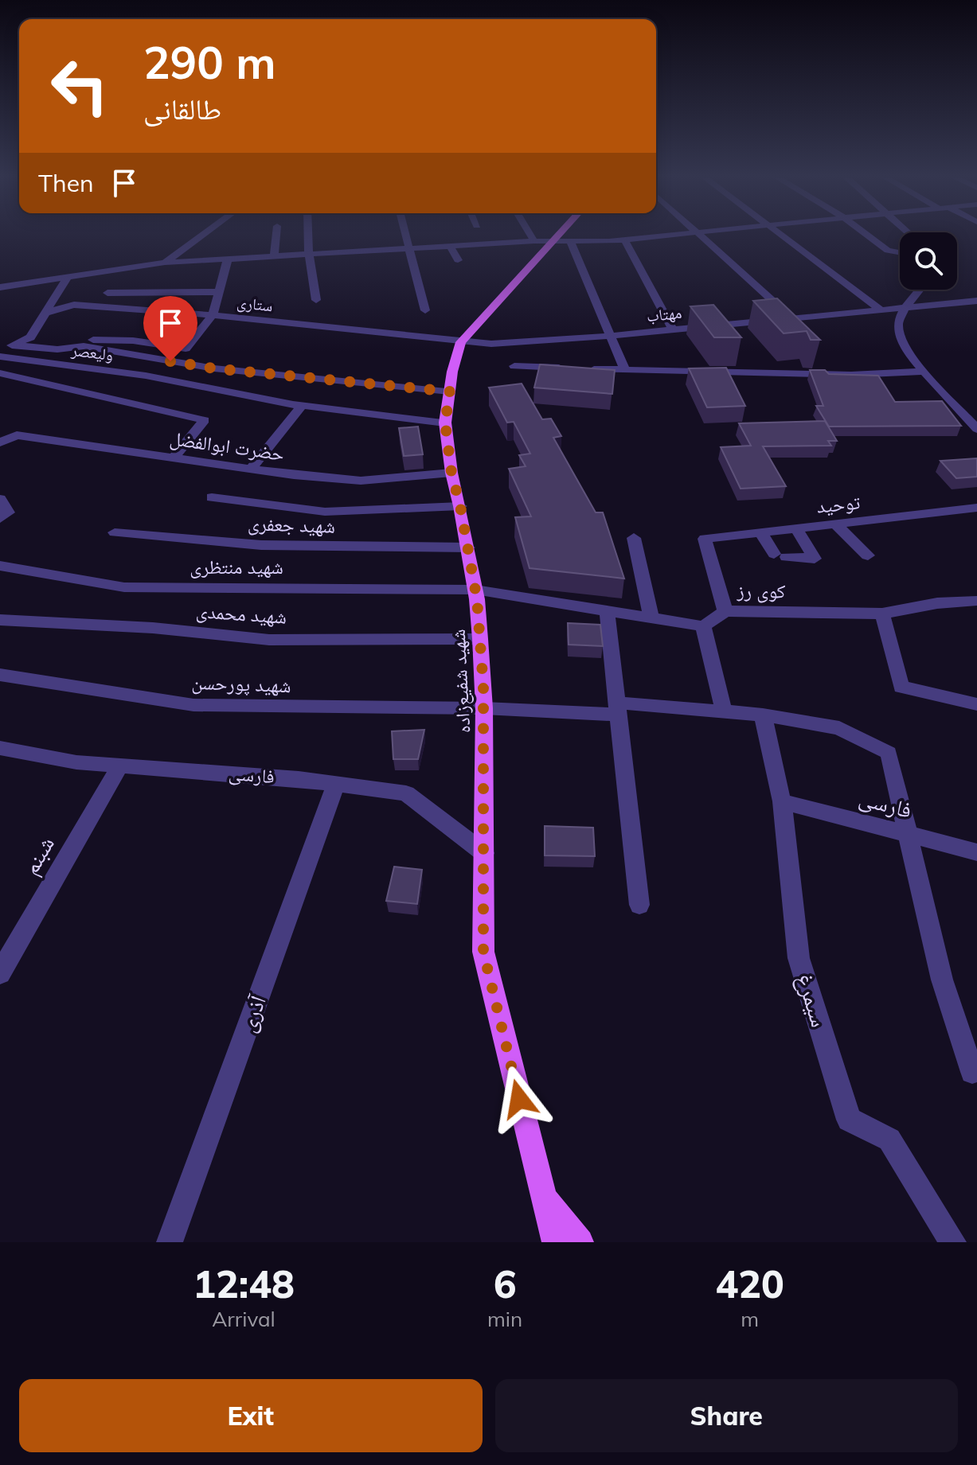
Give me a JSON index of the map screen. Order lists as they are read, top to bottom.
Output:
{
  "streets": {
    "main road": ["شهید شفیع‌زاده"],
    "street": [
      "ستاری",
      "مهتاب",
      "ولیعصر",
      "حضرت ابوالفضل",
      "توحید",
      "شهید جعفری",
      "شهید منتظری",
      "کوی رز",
      "شهید محمدی",
      "شهید پورحسن",
      "فارسی",
      "شبنم",
      "سیمرغ",
      "آذری"
    ]
  },
  "crossings": [
    ["ستاری", "مهتاب"],
    ["ستاری", "شهید شفیع‌زاده"],
    ["مهتاب", "شهید شفیع‌زاده"],
    ["ولیعصر", "شهید شفیع‌زاده"],
    ["حضرت ابوالفضل", "شهید شفیع‌زاده"],
    ["توحید", "کوی رز"],
    ["شهید جعفری", "شهید شفیع‌زاده"],
    ["شهید منتظری", "شهید شفیع‌زاده"],
    ["شهید محمدی", "شهید شفیع‌زاده"],
    ["شهید شفیع‌زاده", "شهید پورحسن"],
    ["شهید شفیع‌زاده", "فارسی"],
    ["شهید پورحسن", "فارسی"],
    ["شهید پورحسن", "سیمرغ"],
    ["فارسی", "شبنم"],
    ["فارسی", "سیمرغ"],
    ["فارسی", "آذری"]
  ],
  "page": {
    "turn": ["290 m", "طالقانی"],
    "then": "Then",
    "eta": [
      "12:48",
      "Arrival",
      "6",
      "min",
      "420",
      "m"
    ],
    "buttons": ["Exit", "Share"]
  }
}
